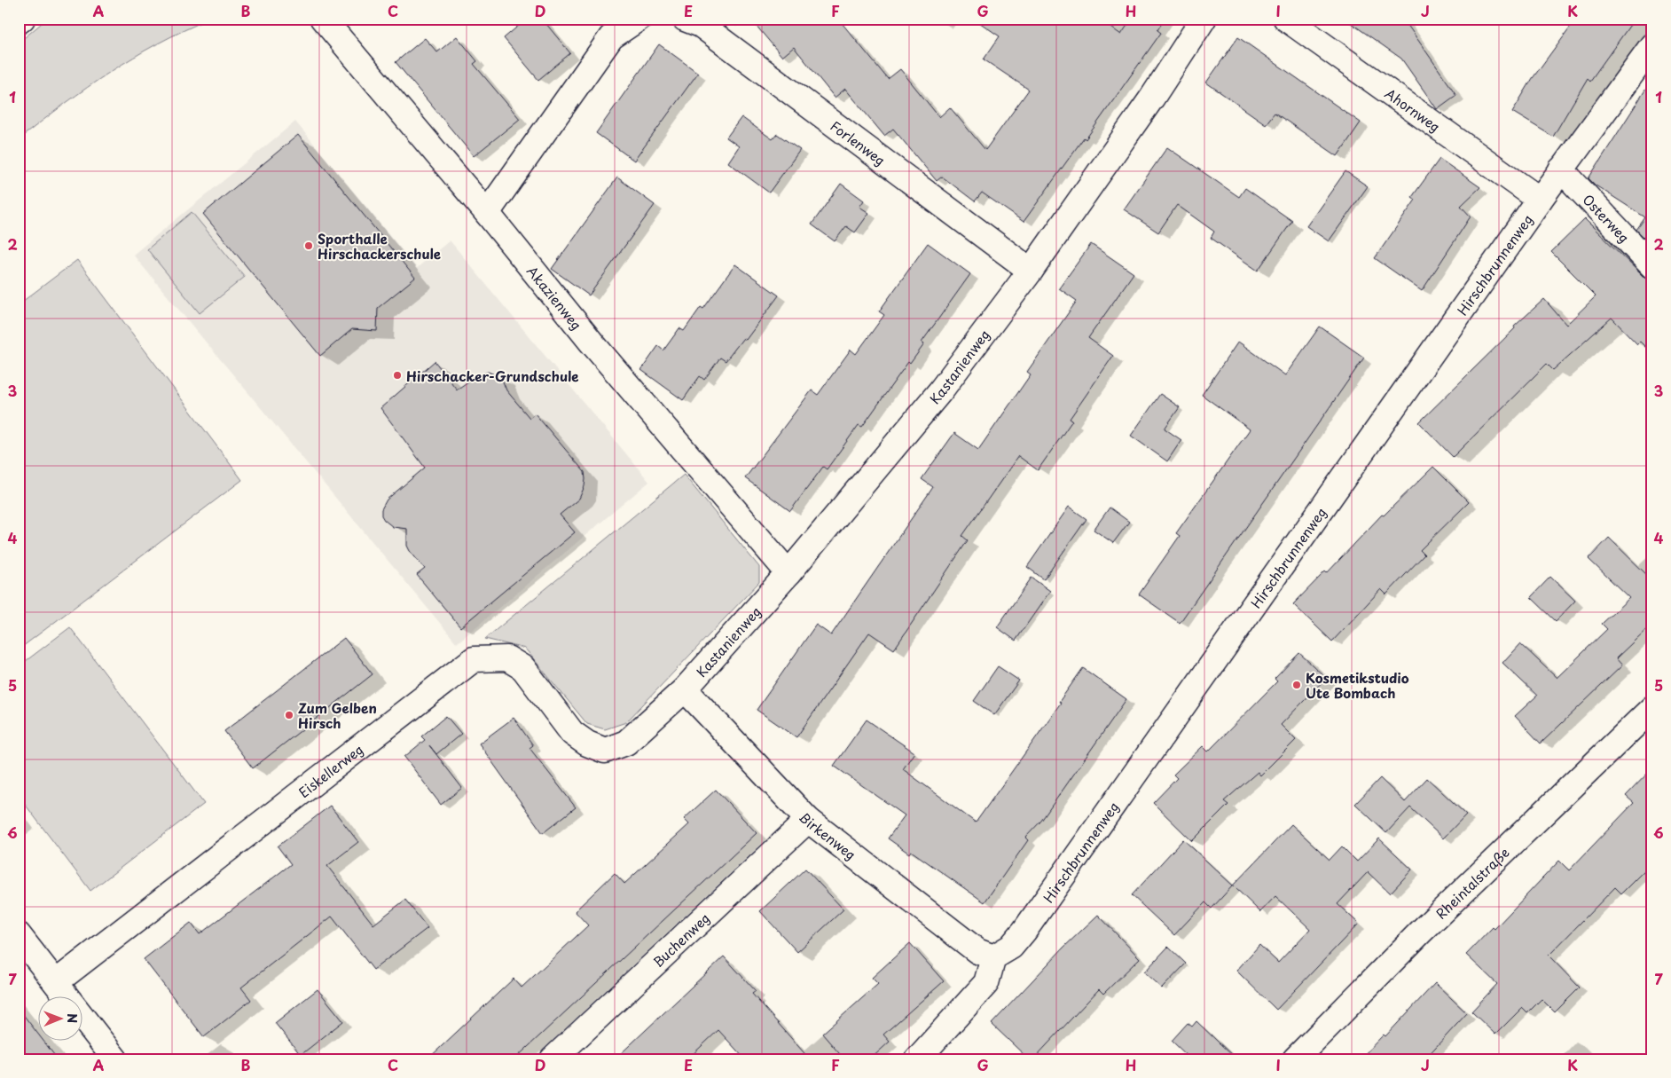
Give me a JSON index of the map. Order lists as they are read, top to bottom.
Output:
{
  "streets": {
    "main road": [
      "Ahornweg",
      "Forlenweg",
      "Osterweg",
      "Hirschbrunnenweg",
      "Akazienweg",
      "Kastanienweg",
      "Eiskellerweg",
      "Birkenweg",
      "Rheintalstraße",
      "Buchenweg"
    ]
  },
  "crossings": [
    ["Ahornweg", "Hirschbrunnenweg"],
    ["Forlenweg", "Kastanienweg"],
    ["Osterweg", "Hirschbrunnenweg"],
    ["Hirschbrunnenweg", "Birkenweg"],
    ["Akazienweg", "Kastanienweg"],
    ["Kastanienweg", "Eiskellerweg"],
    ["Kastanienweg", "Birkenweg"],
    ["Eiskellerweg", "Birkenweg"],
    ["Birkenweg", "Buchenweg"]
  ],
  "places": [
    "Sporthalle Hirschackerschule",
    "Hirschacker-Grundschule",
    "Kosmetikstudio Ute Bombach",
    "Zum Gelben Hirsch"
  ],
  "north": "right",
  "grid": {
    "columns": [
      "A",
      "B",
      "C",
      "D",
      "E",
      "F",
      "G",
      "H",
      "I",
      "J",
      "K"
    ],
    "rows": [
      "1",
      "2",
      "3",
      "4",
      "5",
      "6",
      "7"
    ]
  }
}
